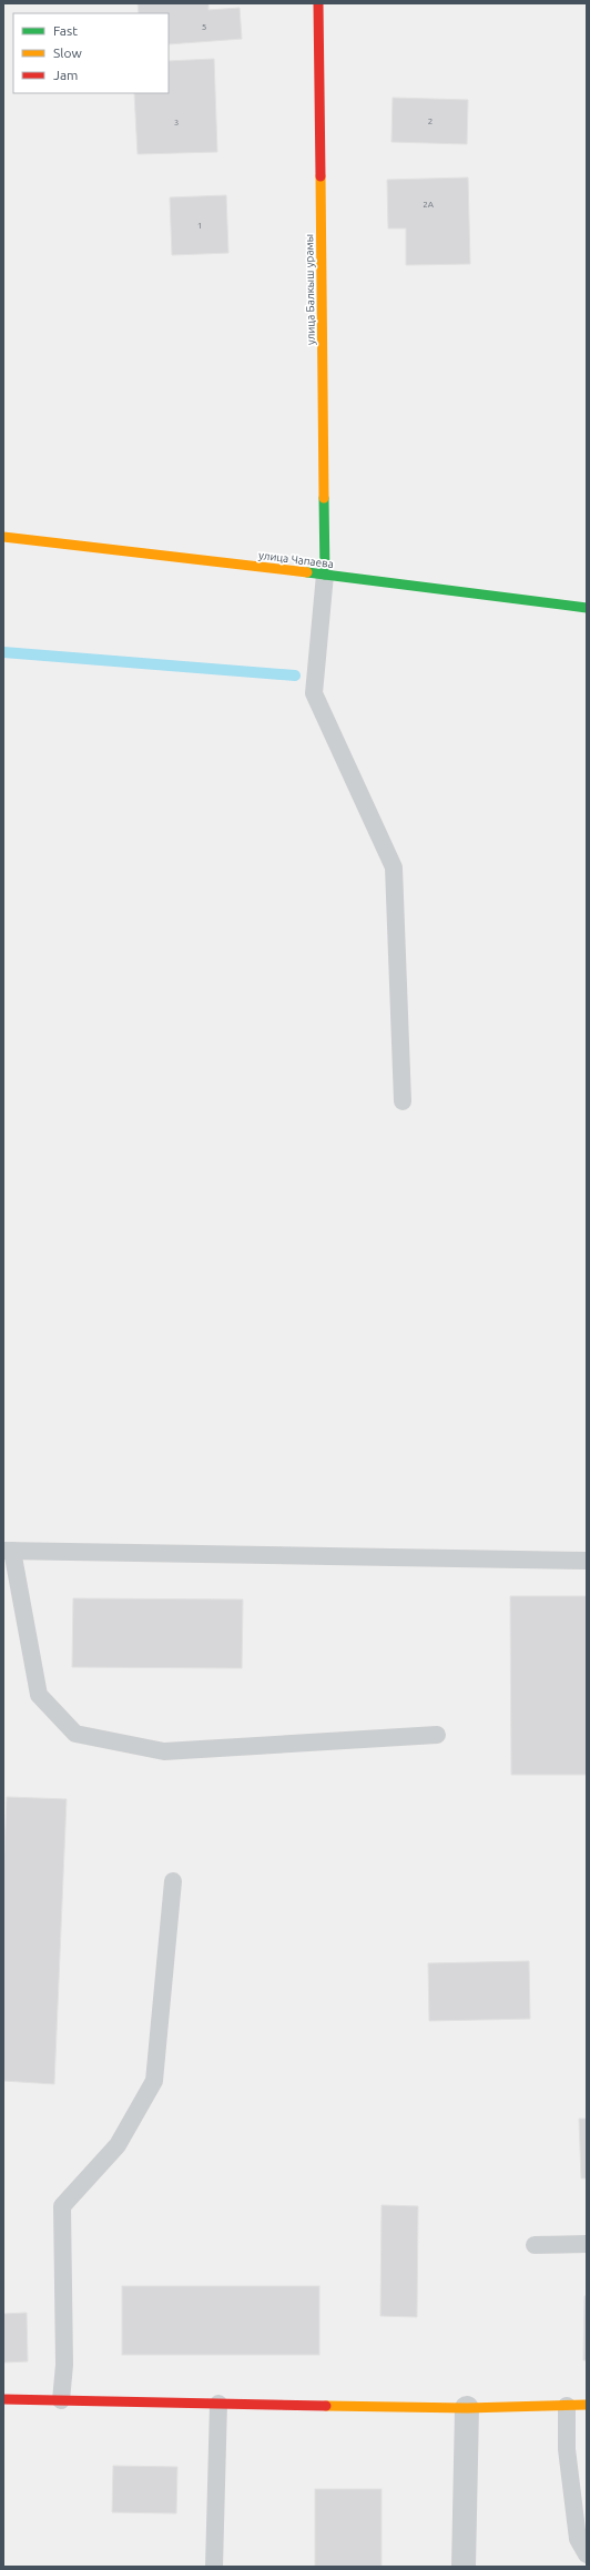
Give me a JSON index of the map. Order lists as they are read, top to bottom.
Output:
{
  "streets": {
    "street": ["улица Балкыш урамы", "улица Чапаева"]
  },
  "crossings": [
    ["улица Балкыш урамы", "улица Чапаева"]
  ],
  "house_numbers": [
    "5",
    "2",
    "3",
    "2А",
    "1"
  ],
  "legend": ["Fast", "Slow", "Jam"]
}
